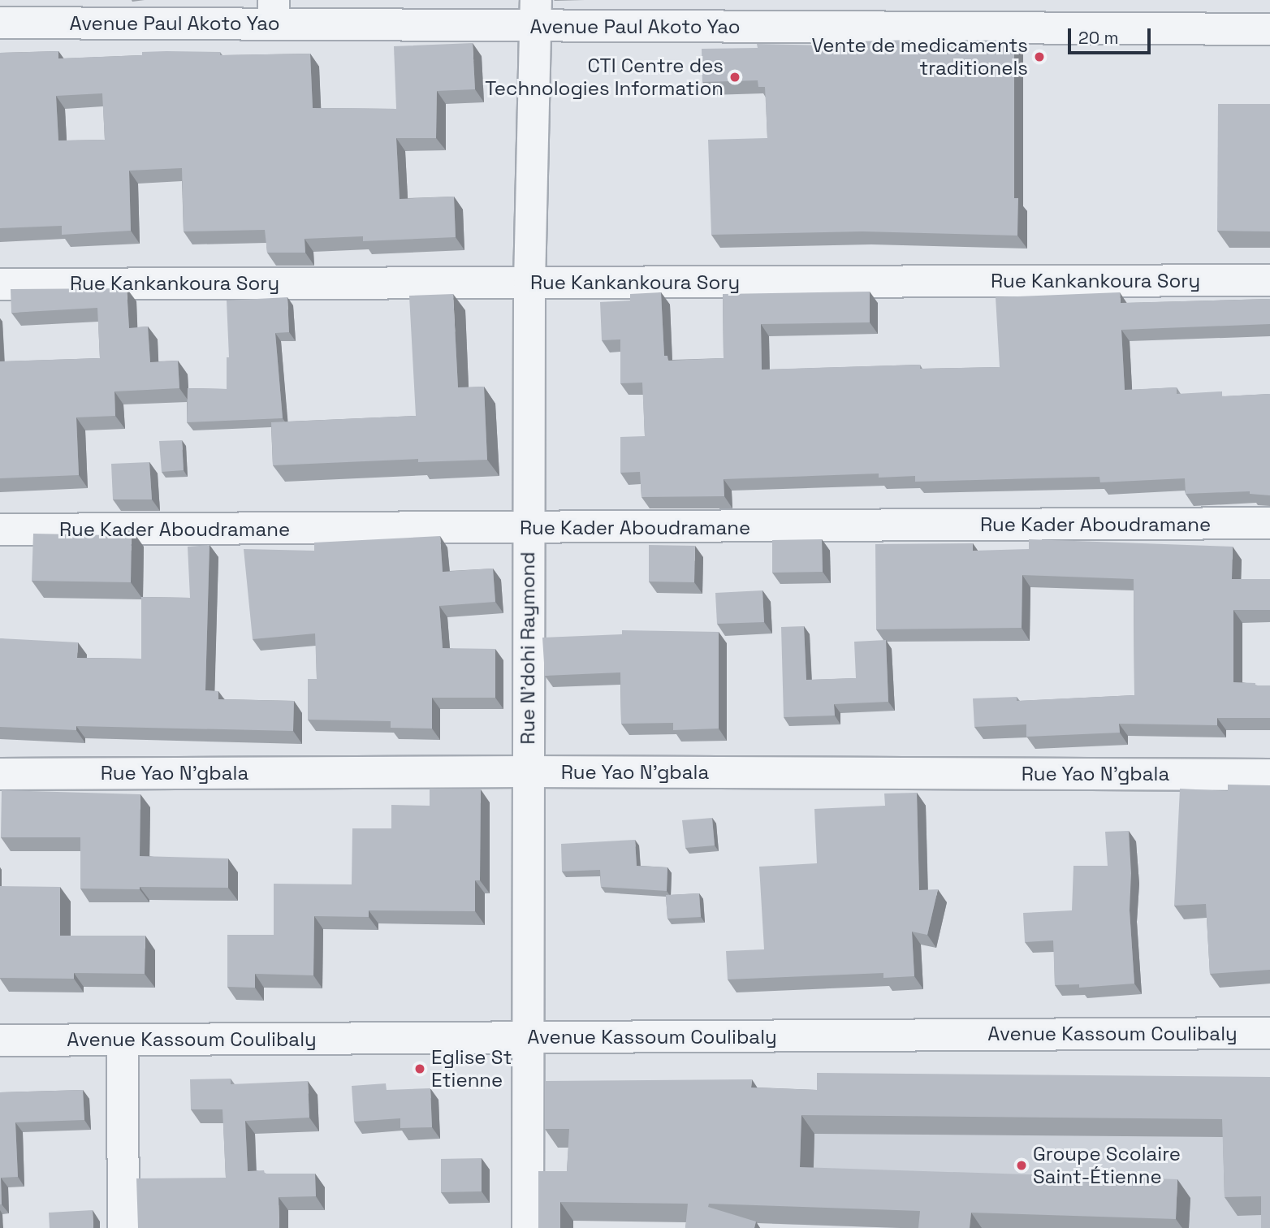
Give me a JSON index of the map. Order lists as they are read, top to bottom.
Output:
{
  "streets": {
    "street": [
      "Avenue Paul Akoto Yao",
      "Rue Kankankoura Sory",
      "Rue Kader Aboudramane",
      "Rue N'dohi Raymond",
      "Rue Yao N'gbala",
      "Avenue Kassoum Coulibaly"
    ]
  },
  "crossings": [
    ["Avenue Paul Akoto Yao", "Rue N'dohi Raymond"],
    ["Rue Kankankoura Sory", "Rue N'dohi Raymond"],
    ["Rue Kader Aboudramane", "Rue N'dohi Raymond"],
    ["Rue N'dohi Raymond", "Rue Yao N'gbala"],
    ["Rue N'dohi Raymond", "Avenue Kassoum Coulibaly"]
  ],
  "places": [
    "Vente de medicaments traditionels",
    "CTI Centre des Technologies Information",
    "Eglise St Etienne",
    "Groupe Scolaire Saint-Étienne"
  ],
  "scale_bar": "20 m"
}
